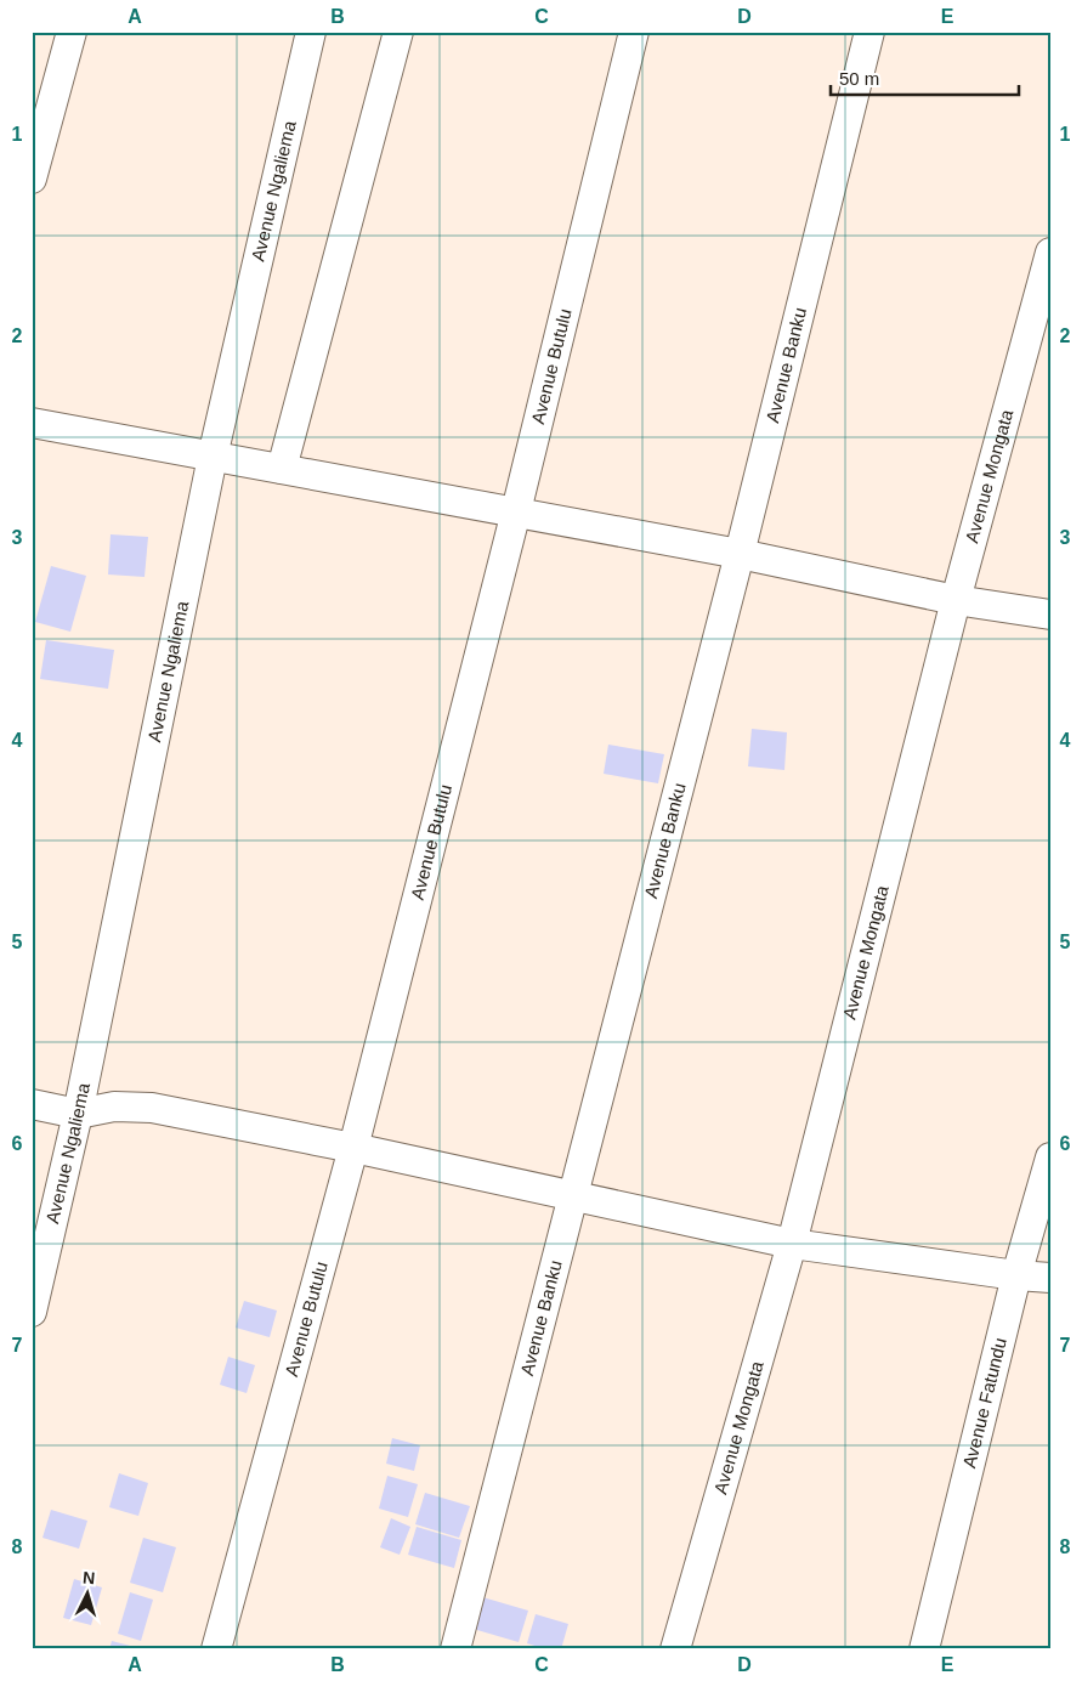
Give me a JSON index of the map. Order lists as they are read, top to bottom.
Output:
{
  "streets": {
    "street": [
      "Avenue Ngaliema",
      "Avenue Banku",
      "Avenue Butulu",
      "Avenue Mongata",
      "Avenue Fatundu"
    ]
  },
  "scale_bar": "50 m",
  "north": "top",
  "grid": {
    "columns": [
      "A",
      "B",
      "C",
      "D",
      "E"
    ],
    "rows": [
      "1",
      "2",
      "3",
      "4",
      "5",
      "6",
      "7",
      "8"
    ]
  }
}
